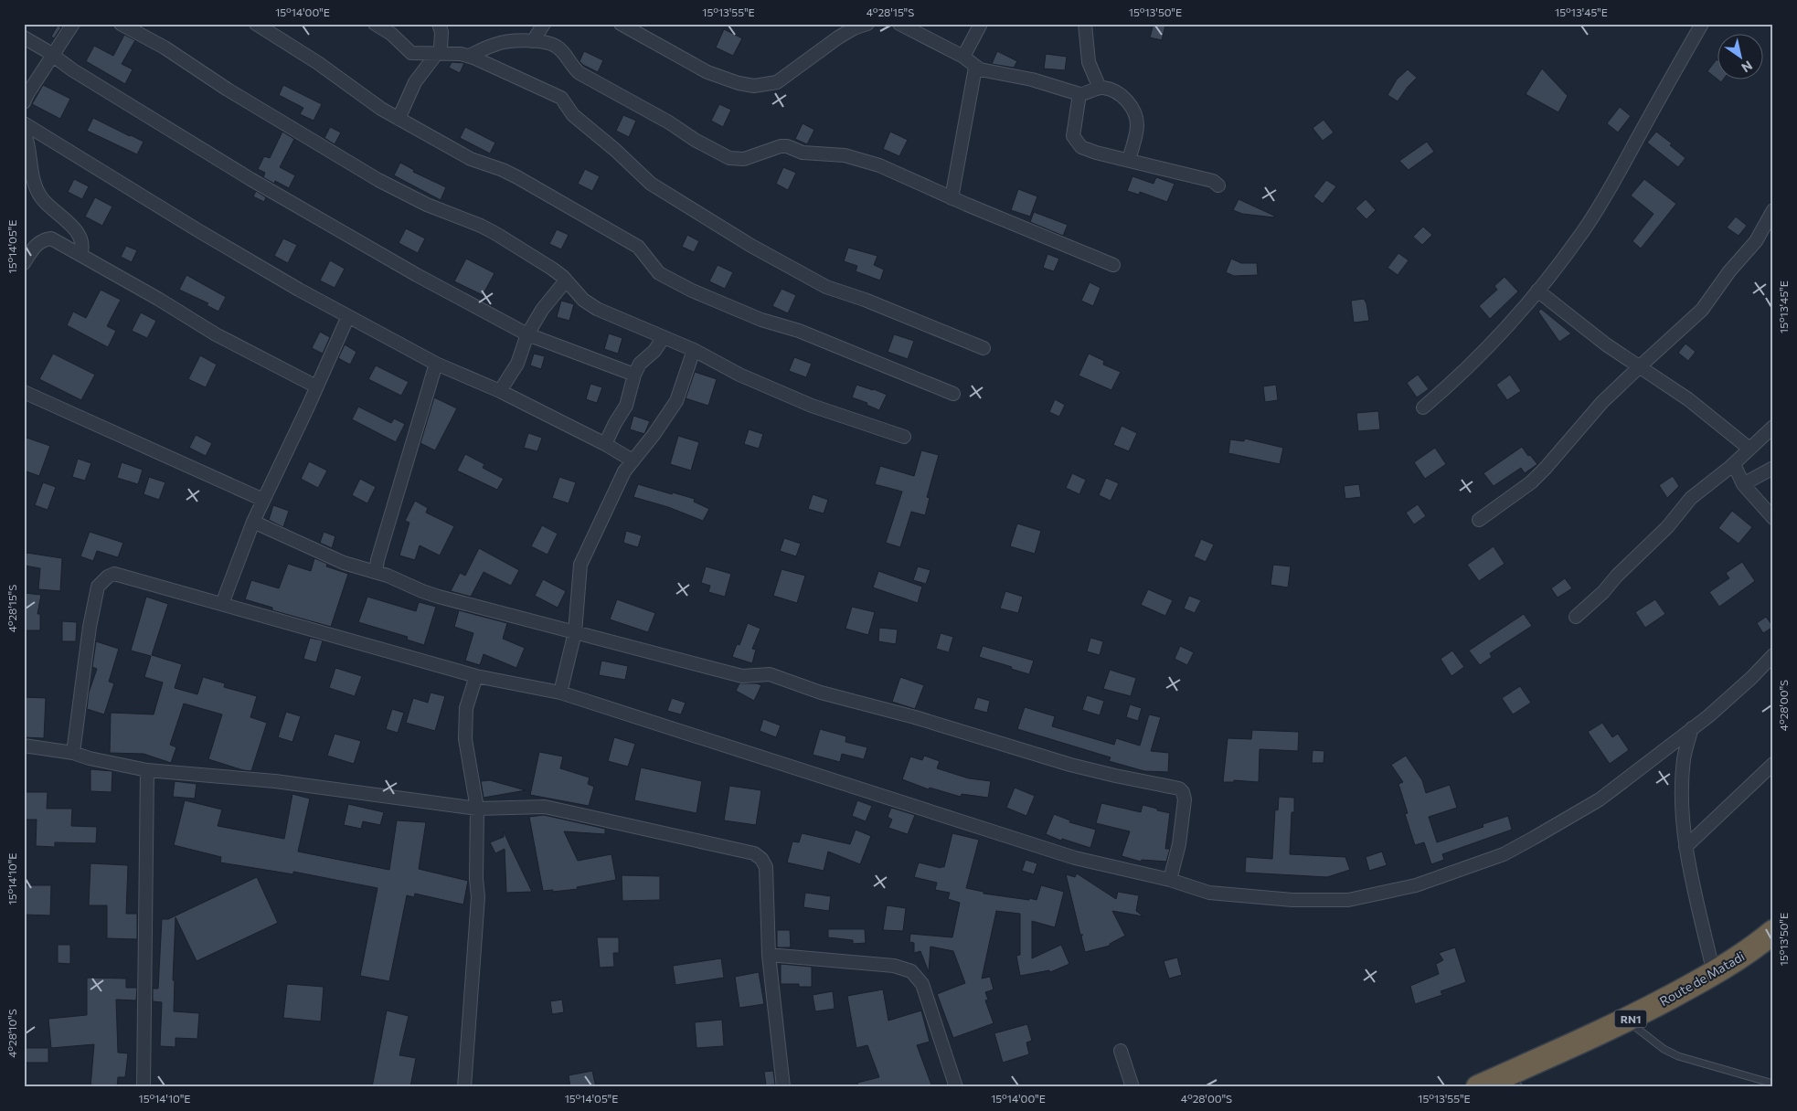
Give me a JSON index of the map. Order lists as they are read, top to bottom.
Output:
{
  "streets": {
    "highway": ["Route de Matadi", "RN1"]
  },
  "north": "bottom right",
  "coordinates": [
    "15°14'00\"E",
    "15°13'55\"E",
    "4°28'15\"S",
    "15°13'50\"E",
    "15°13'45\"E",
    "15°14'05\"E",
    "4°28'00\"S",
    "15°14'10\"E",
    "4°28'10\"S"
  ]
}
